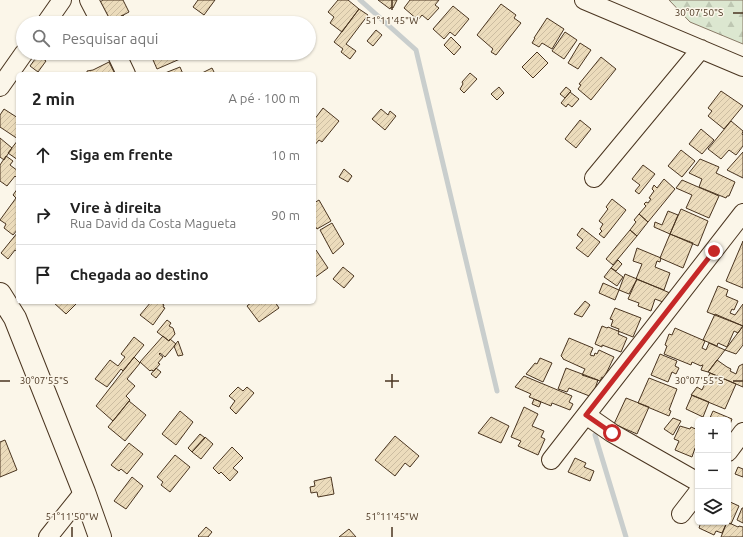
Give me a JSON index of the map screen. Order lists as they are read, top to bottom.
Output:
{
  "page": {
    "search": "Pesquisar aqui",
    "heading": ["2 min", "A pé · 100 m"],
    "list": [
      ["Siga em frente", "10 m"],
      ["Vire à direita", "Rua David da Costa Magueta", "90 m"],
      "Chegada ao destino"
    ],
    "map_buttons": ["+", "−"]
  },
  "coordinates": [
    "30°07'50\"S",
    "51°11'45\"W",
    "30°07'55\"S",
    "51°11'50\"W"
  ]
}
